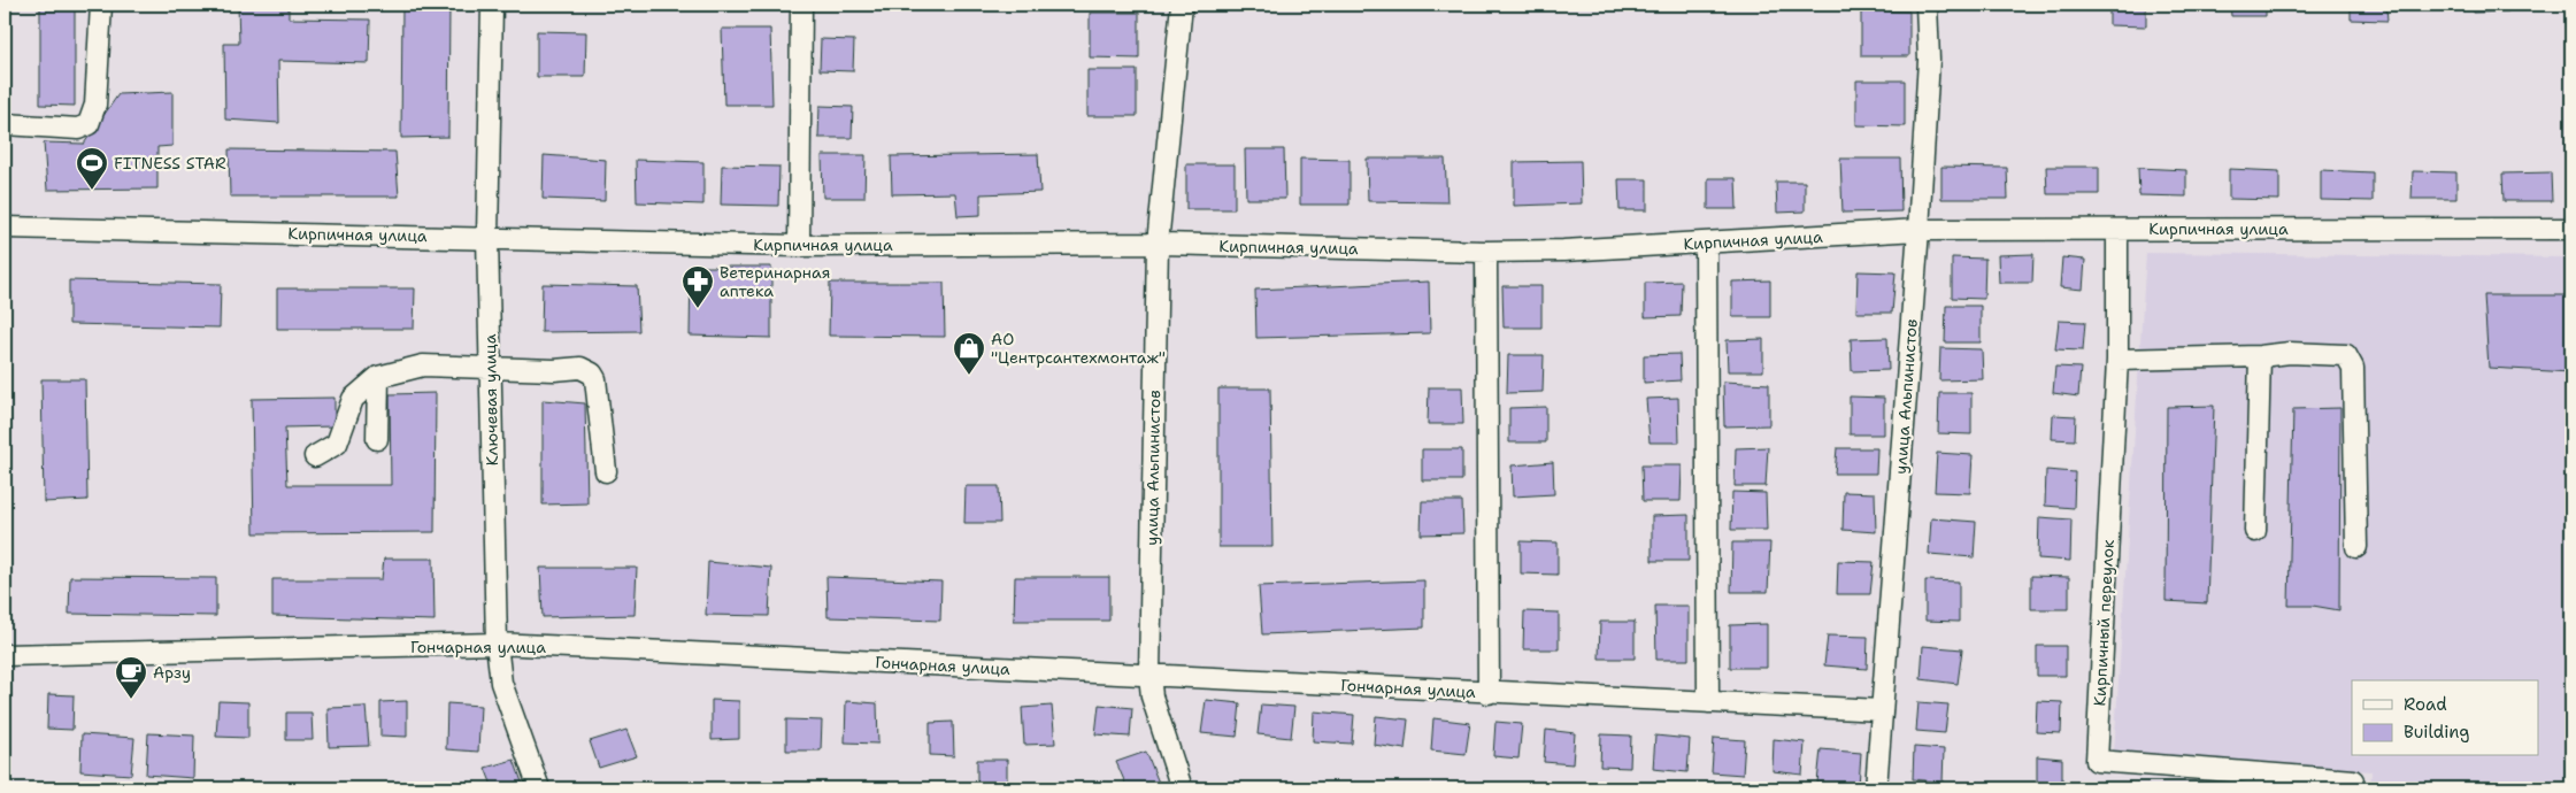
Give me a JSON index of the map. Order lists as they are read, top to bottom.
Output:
{
  "streets": {
    "street": [
      "Кирпичная улица",
      "улица Альпинистов",
      "Ключевая улица",
      "Кирпичный переулок",
      "Гончарная улица"
    ]
  },
  "crossings": [
    ["Кирпичная улица", "улица Альпинистов"],
    ["Кирпичная улица", "Ключевая улица"],
    ["Кирпичная улица", "Кирпичный переулок"],
    ["улица Альпинистов", "Гончарная улица"],
    ["Ключевая улица", "Гончарная улица"]
  ],
  "places": {
    "sports": ["FITNESS STAR"],
    "pharmacy": ["Ветеринарная аптека"],
    "shop": ["АО \"Центрсантехмонтаж\""],
    "cafe": ["Арзу"]
  },
  "legend": ["Road", "Building"]
}
